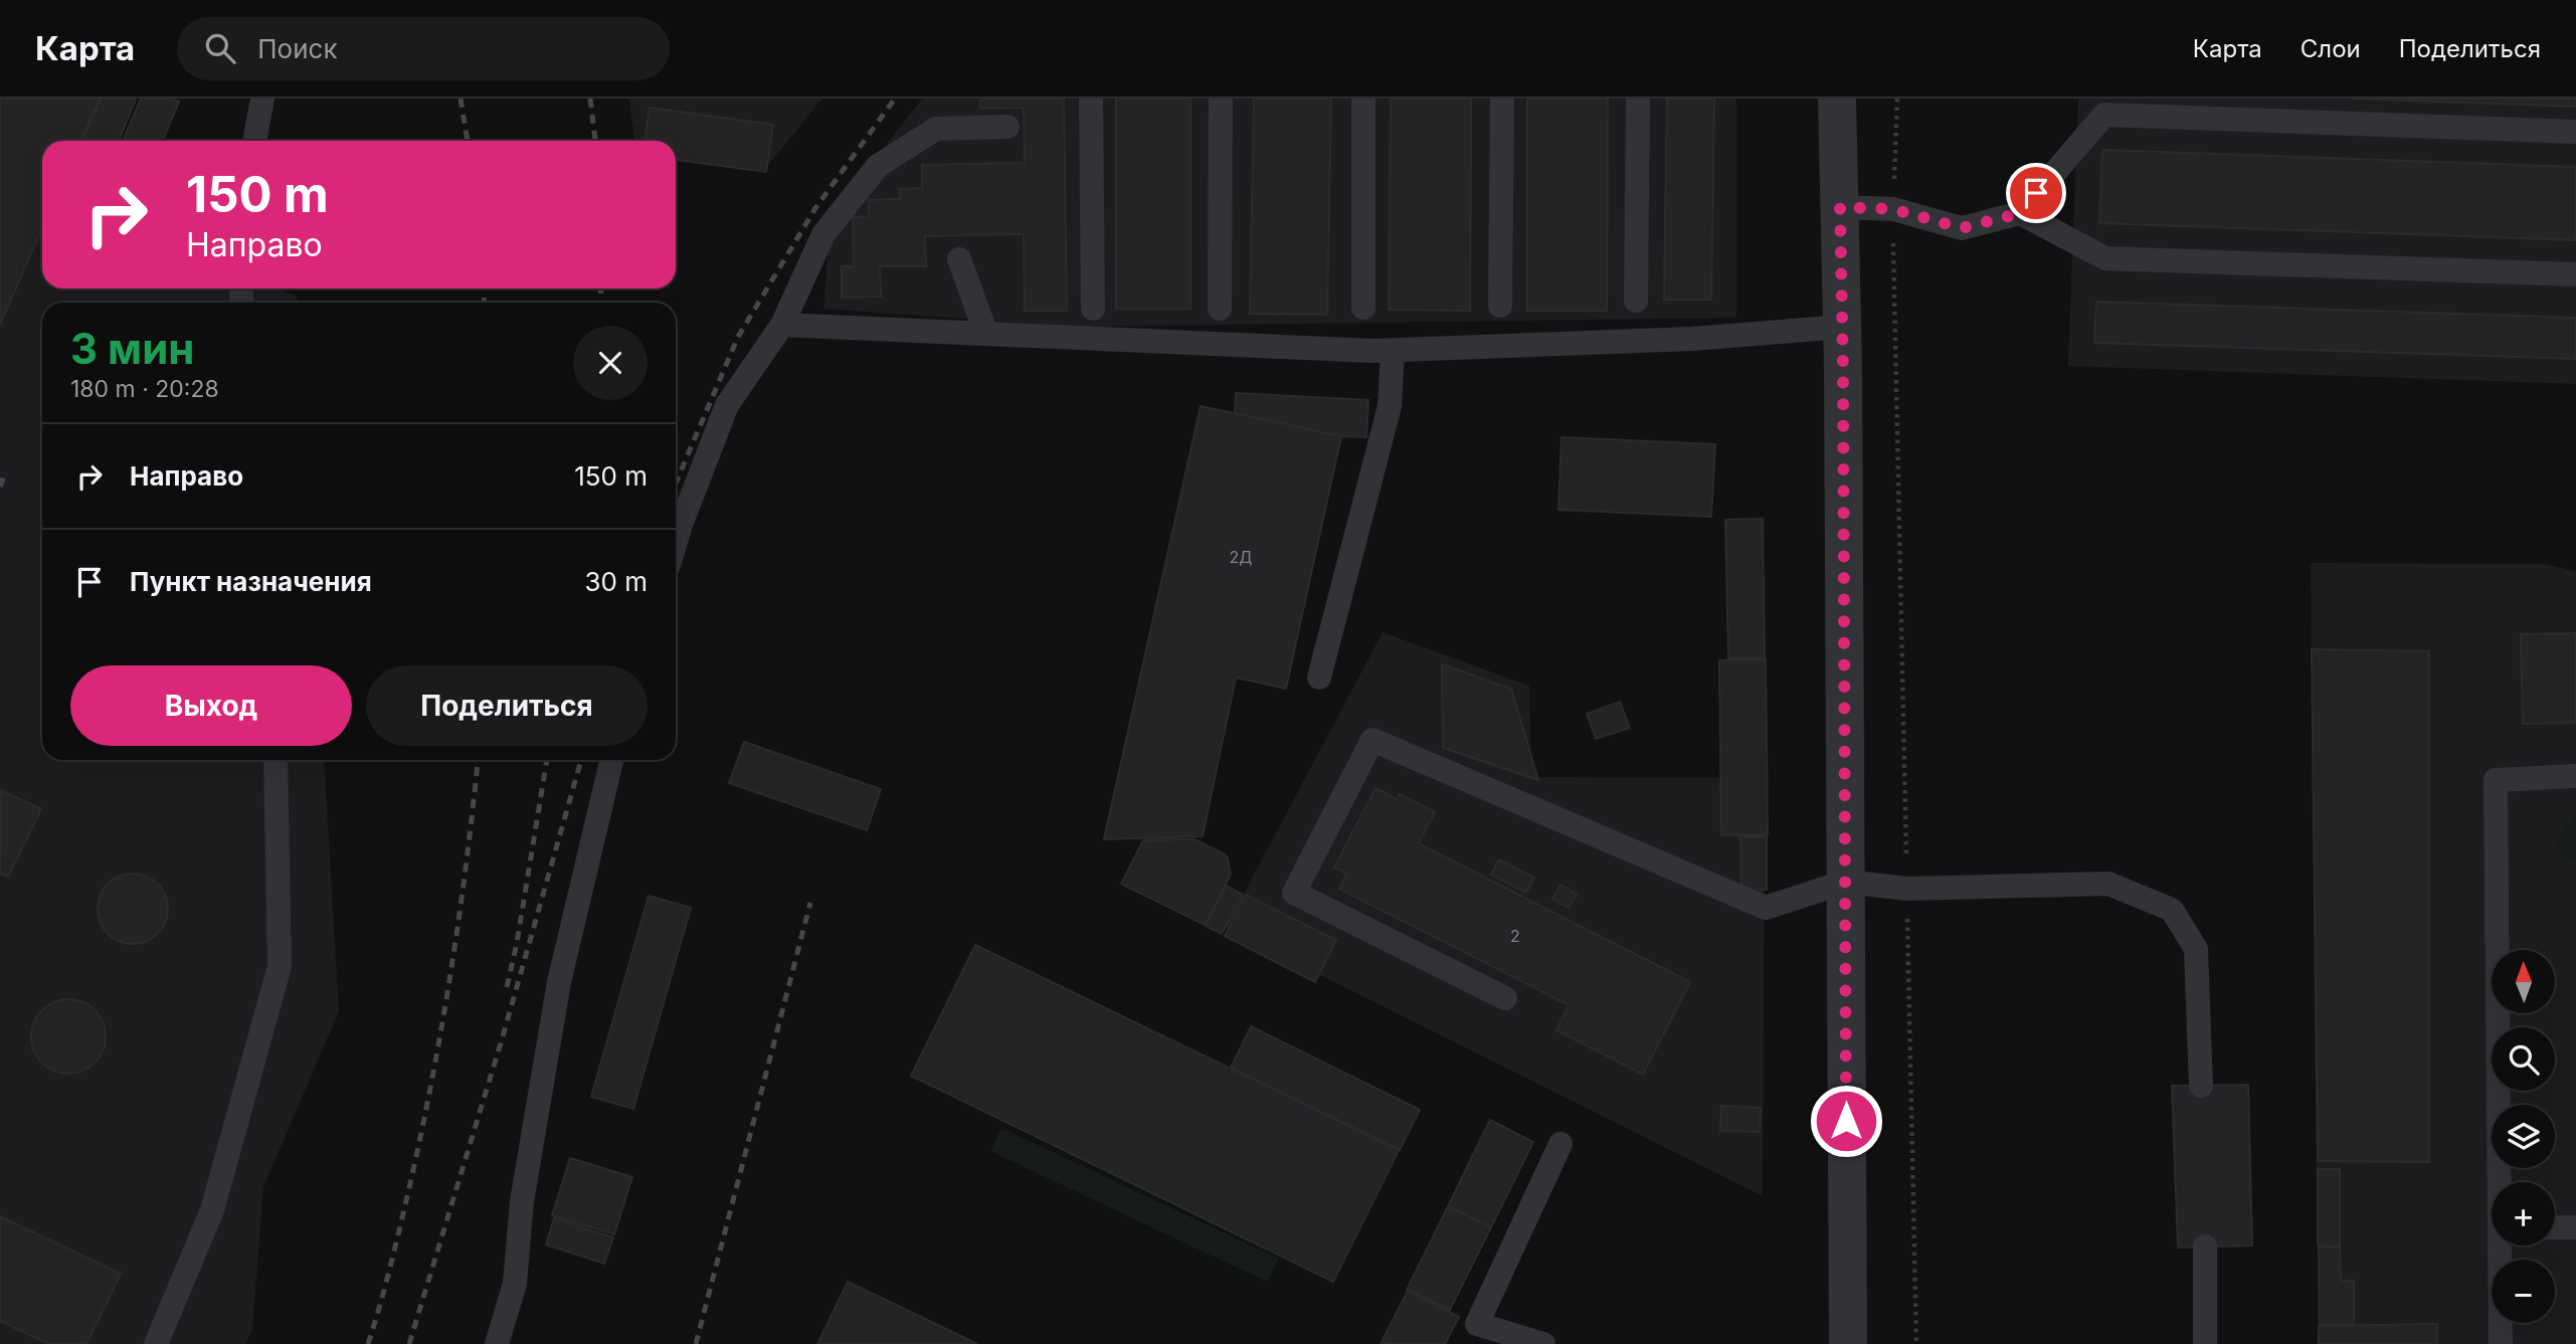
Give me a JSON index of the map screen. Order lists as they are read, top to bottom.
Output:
{
  "house_numbers": ["2Д", "2"],
  "north": "top",
  "page": {
    "header": "Карта",
    "search": "Поиск",
    "nav": ["Карта", "Слои", "Поделиться"],
    "turn": ["150 m", "Направо"],
    "heading": ["3 мин", "180 m · 20:28"],
    "list": [
      {
        "name": "Направо",
        "value": "150 m"
      },
      {
        "name": "Пункт назначения",
        "value": "30 m"
      }
    ],
    "buttons": ["Выход", "Поделиться"],
    "map_buttons": ["+", "−"]
  }
}
